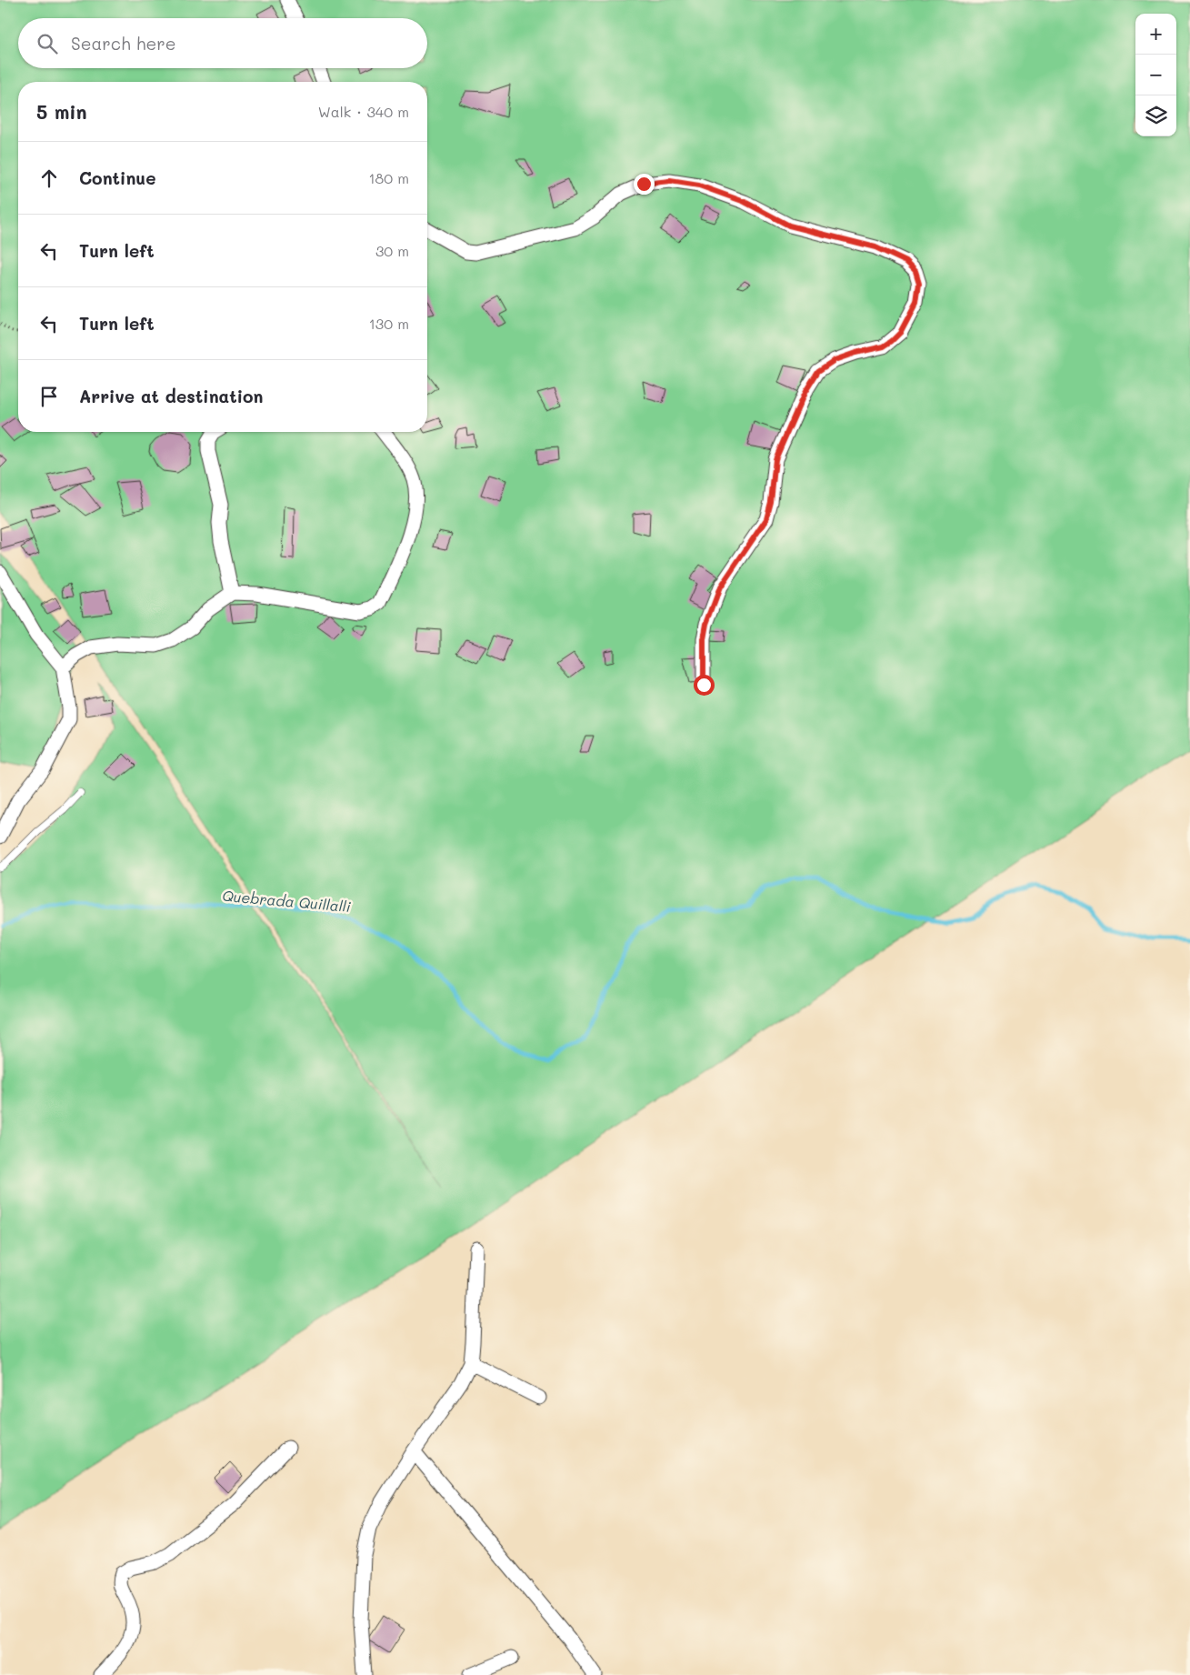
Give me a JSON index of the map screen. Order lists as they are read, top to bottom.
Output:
{
  "water": ["Quebrada Quillalli"],
  "page": {
    "map_buttons": ["+", "−"],
    "search": "Search here",
    "heading": ["5 min", "Walk · 340 m"],
    "list": [
      ["Continue", "180 m"],
      ["Turn left", "30 m"],
      ["Turn left", "130 m"],
      "Arrive at destination"
    ]
  }
}
